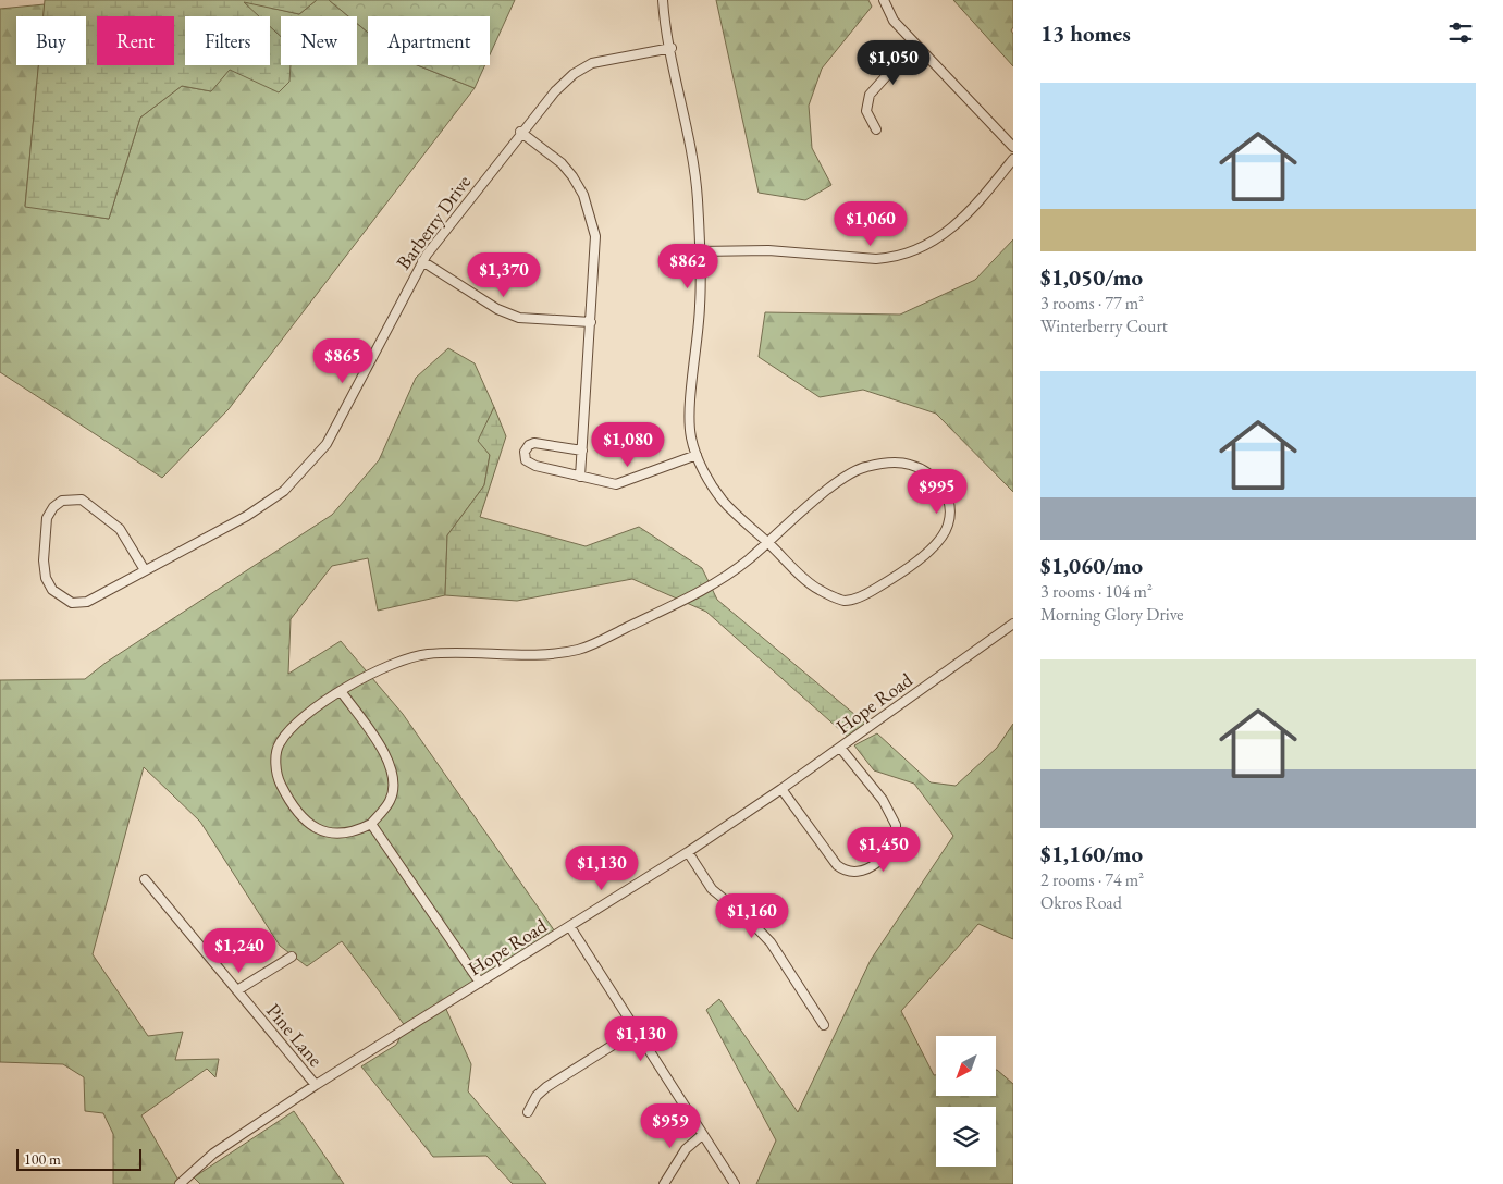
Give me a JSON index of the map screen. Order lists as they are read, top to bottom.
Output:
{
  "streets": {
    "street": ["Barberry Drive", "Hope Road", "Pine Lane"]
  },
  "crossings": [
    ["Hope Road", "Pine Lane"]
  ],
  "scale_bar": "100 m",
  "north": "bottom left",
  "page": {
    "heading": "13 homes",
    "chip": [
      "Buy",
      "Rent",
      "Filters",
      "New",
      "Apartment"
    ],
    "price": [
      "$1,050",
      "$1,060",
      "$862",
      "$1,370",
      "$865",
      "$1,080",
      "$995",
      "$1,450",
      "$1,130",
      "$1,160",
      "$1,240",
      "$1,130",
      "$959"
    ],
    "list": [
      {
        "name": "$1,050/mo",
        "note": "3 rooms · 77 m² · Winterberry Court"
      },
      {
        "name": "$1,060/mo",
        "note": "3 rooms · 104 m² · Morning Glory Drive"
      },
      {
        "name": "$1,160/mo",
        "note": "2 rooms · 74 m² · Okros Road"
      }
    ],
    "scale": "100 m"
  }
}
